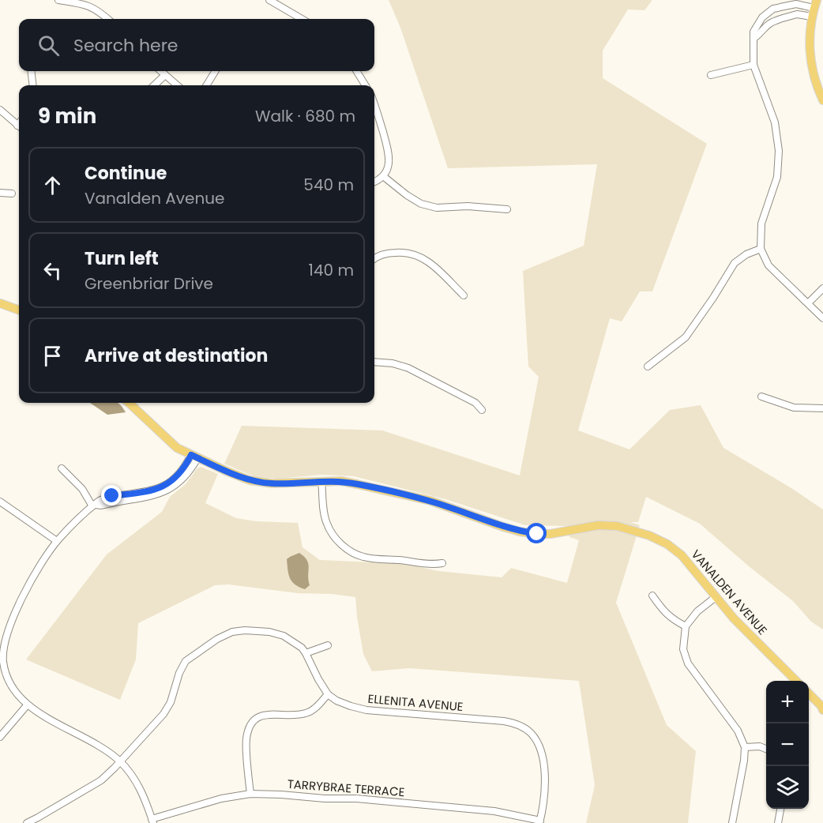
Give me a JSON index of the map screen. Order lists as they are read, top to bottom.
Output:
{
  "streets": {
    "main road": ["VANALDEN AVENUE"],
    "street": ["ELLENITA AVENUE", "TARRYBRAE TERRACE"]
  },
  "crossings": [
    ["ELLENITA AVENUE", "TARRYBRAE TERRACE"]
  ],
  "page": {
    "search": "Search here",
    "heading": ["9 min", "Walk · 680 m"],
    "list": [
      ["Continue", "Vanalden Avenue", "540 m"],
      ["Turn left", "Greenbriar Drive", "140 m"],
      "Arrive at destination"
    ],
    "map_buttons": ["+", "−"]
  }
}
